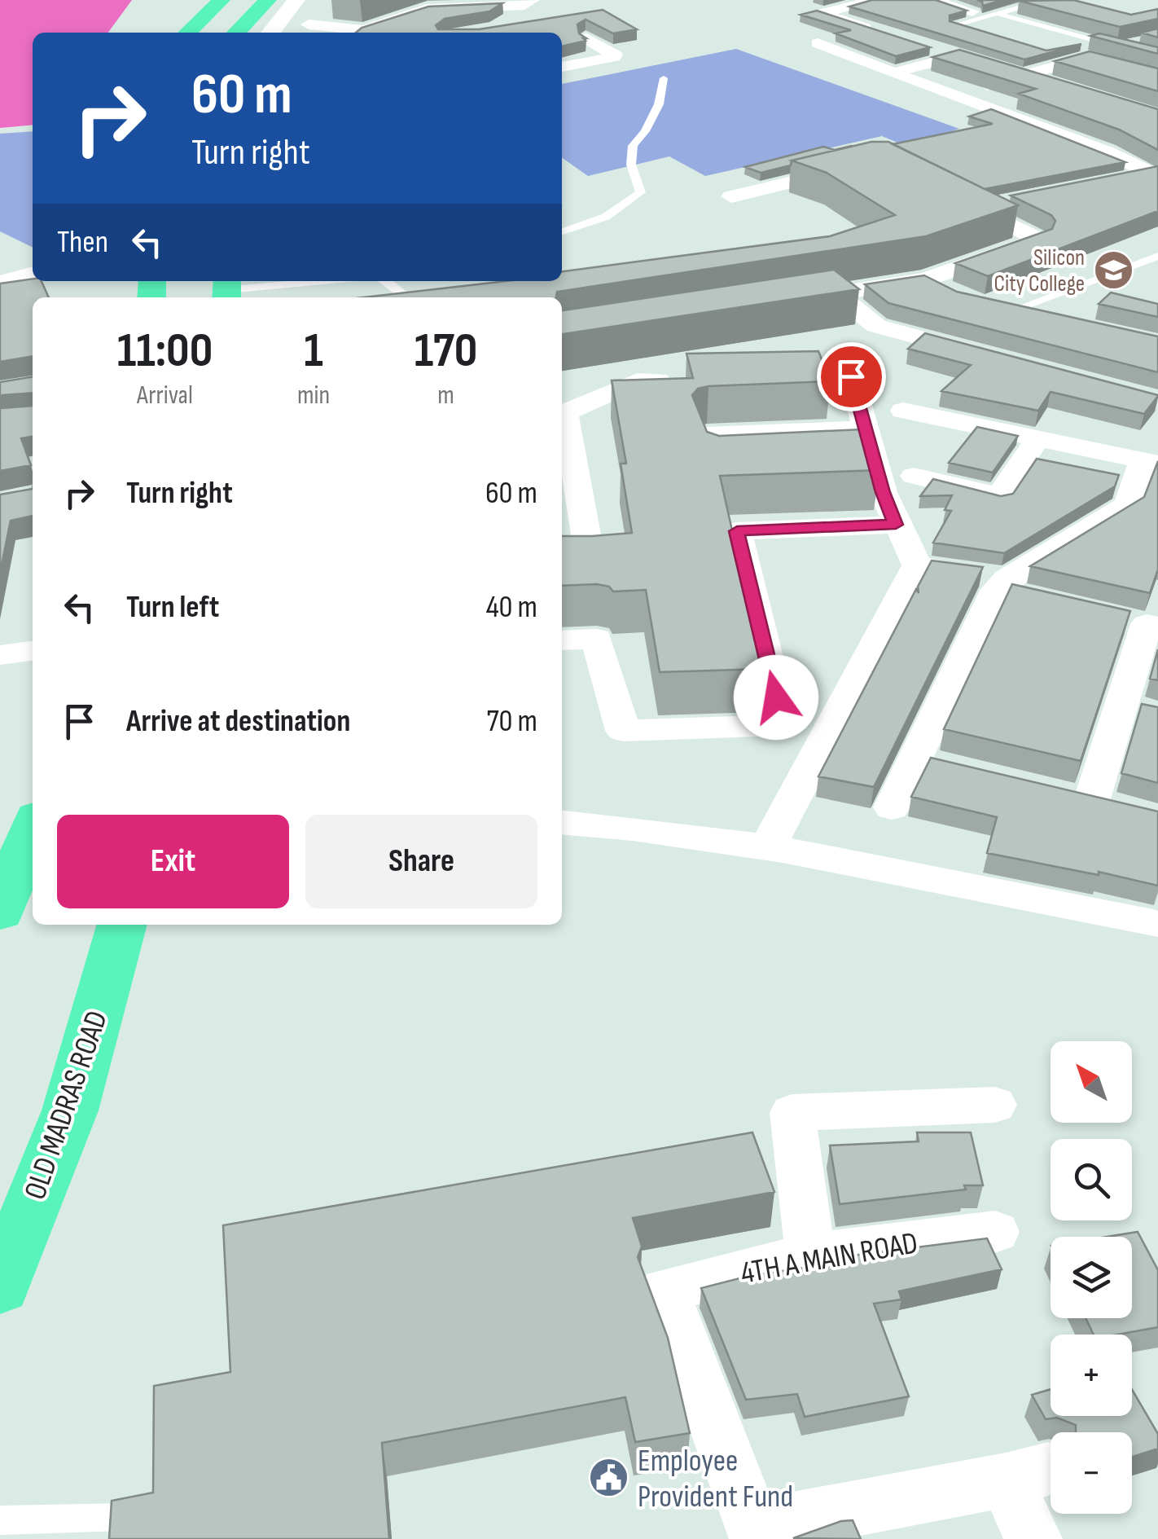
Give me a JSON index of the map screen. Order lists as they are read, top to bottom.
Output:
{
  "streets": {
    "highway": ["OLD MADRAS ROAD"],
    "street": ["4TH A MAIN ROAD"]
  },
  "places": {
    "school or university": ["Silicon City College"],
    "public building": ["Employee Provident Fund"]
  },
  "north": "top left",
  "page": {
    "turn": ["60 m", "Turn right"],
    "then": "Then",
    "eta": [
      "11:00",
      "Arrival",
      "1",
      "min",
      "170",
      "m"
    ],
    "list": [
      {
        "name": "Turn right",
        "value": "60 m"
      },
      {
        "name": "Turn left",
        "value": "40 m"
      },
      {
        "name": "Arrive at destination",
        "value": "70 m"
      }
    ],
    "buttons": ["Exit", "Share"],
    "map_buttons": ["+", "−"]
  }
}
